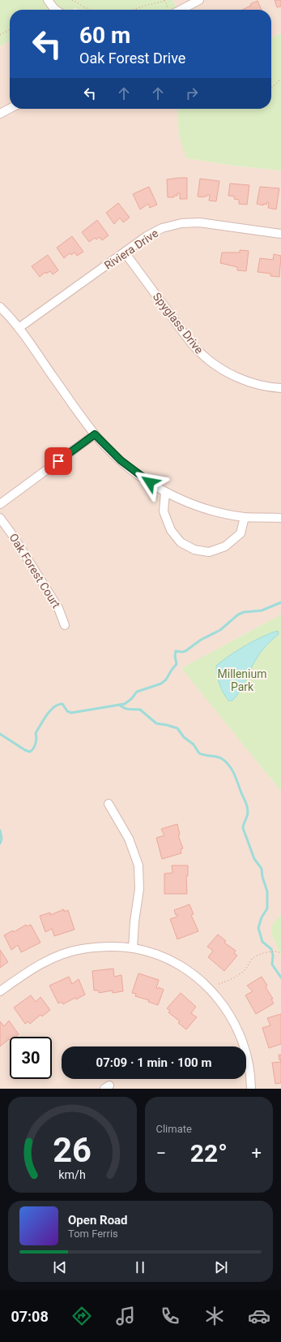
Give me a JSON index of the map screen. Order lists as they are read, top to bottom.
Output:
{
  "streets": {
    "street": ["Riviera Drive", "Spyglass Drive", "Oak Forest Court"]
  },
  "crossings": [
    ["Riviera Drive", "Spyglass Drive"]
  ],
  "parks": ["Millenium Park"],
  "page": {
    "turn": ["60 m", "Oak Forest Drive"],
    "limit": "30",
    "trip": "07:09 · 1 min · 100 m",
    "tile": "Climate",
    "heat": ["−", "22°", "+"],
    "song": ["Open Road", "Tom Ferris"],
    "tabs": "07:08",
    "gauge": ["26", "km/h"]
  }
}
